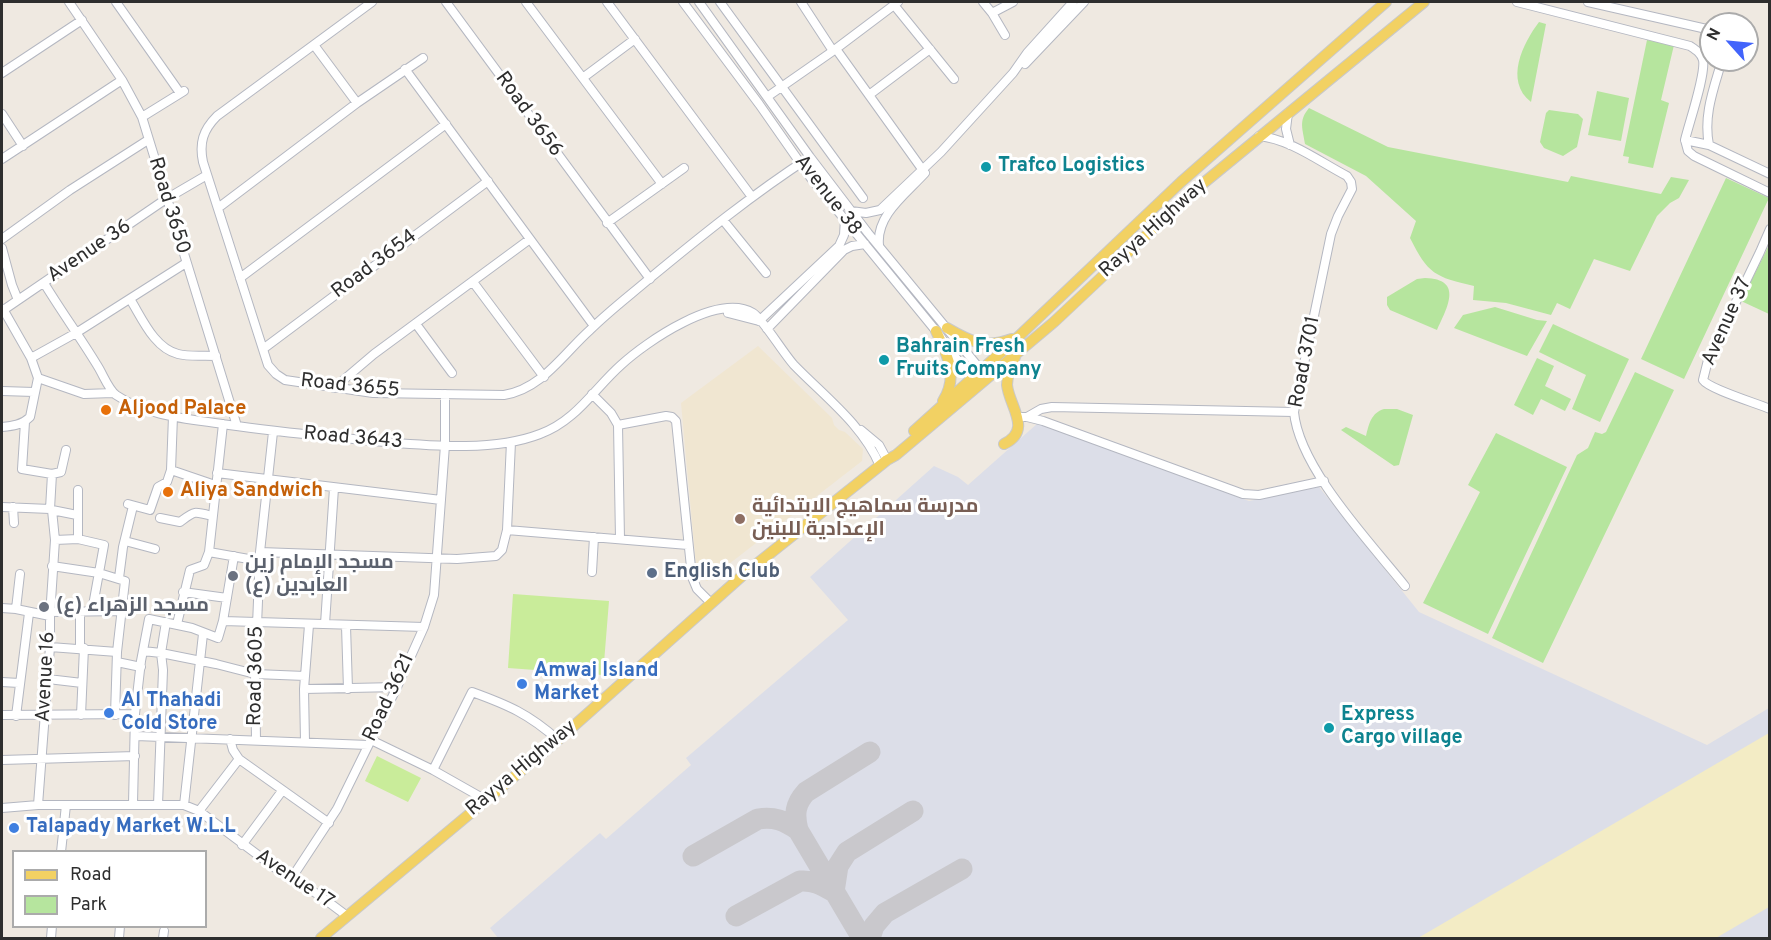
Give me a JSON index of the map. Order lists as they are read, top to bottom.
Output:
{
  "streets": {
    "main road": ["Rayya Highway"],
    "street": [
      "Road 3656",
      "Avenue 38",
      "Road 3650",
      "Avenue 36",
      "Road 3654",
      "Avenue 37",
      "Road 3701",
      "Road 3655",
      "Road 3643",
      "Road 3605",
      "Avenue 16",
      "Road 3621",
      "Avenue 17"
    ]
  },
  "crossings": [
    ["Road 3656", "Road 3655"],
    ["Avenue 38", "Rayya Highway"],
    ["Avenue 38", "Road 3655"],
    ["Road 3650", "Avenue 36"],
    ["Road 3650", "Road 3643"],
    ["Rayya Highway", "Road 3701"],
    ["Rayya Highway", "Road 3643"],
    ["Rayya Highway", "Avenue 17"],
    ["Avenue 36", "Road 3655"],
    ["Road 3654", "Road 3655"],
    ["Road 3655", "Road 3621"],
    ["Road 3643", "Road 3605"],
    ["Road 3643", "Road 3621"],
    ["Avenue 16", "Avenue 17"],
    ["Road 3621", "Avenue 17"]
  ],
  "places": [
    "Trafco Logistics",
    "Bahrain Fresh Fruits Company",
    "Aljood Palace",
    "Aliya Sandwich",
    "مدرسة سماهيج الابتدائية الإعدادية للبنين",
    "English Club",
    "مسجد الإمام زين العابدين (ع)",
    "مسجد الزهراء (ع)",
    "Amwaj Island Market",
    "Al Thahadi Cold Store",
    "Express Cargo village",
    "Talapady Market W.L.L"
  ],
  "legend": ["Road", "Park"],
  "north": "top left"
}
